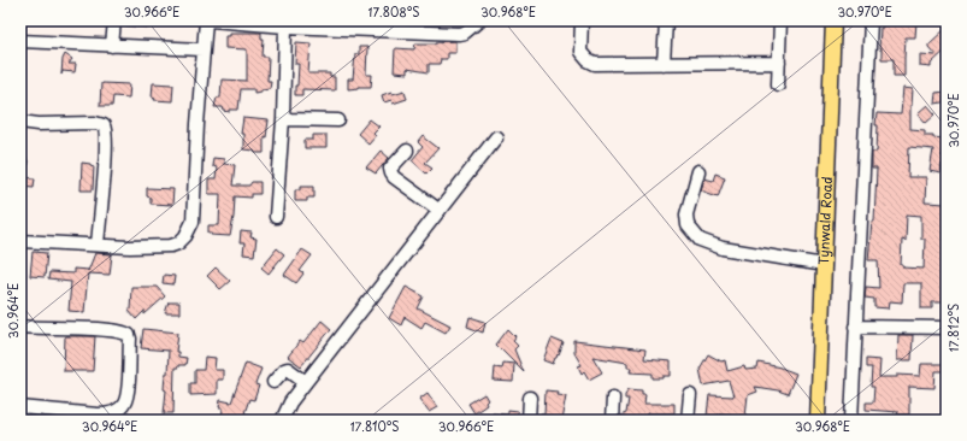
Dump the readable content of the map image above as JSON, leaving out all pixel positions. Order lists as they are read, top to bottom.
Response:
{
  "streets": {
    "main road": ["Tynwald Road"]
  },
  "coordinates": [
    "30.966°E",
    "17.808°S",
    "30.968°E",
    "30.970°E",
    "30.964°E",
    "17.812°S",
    "17.810°S"
  ]
}
